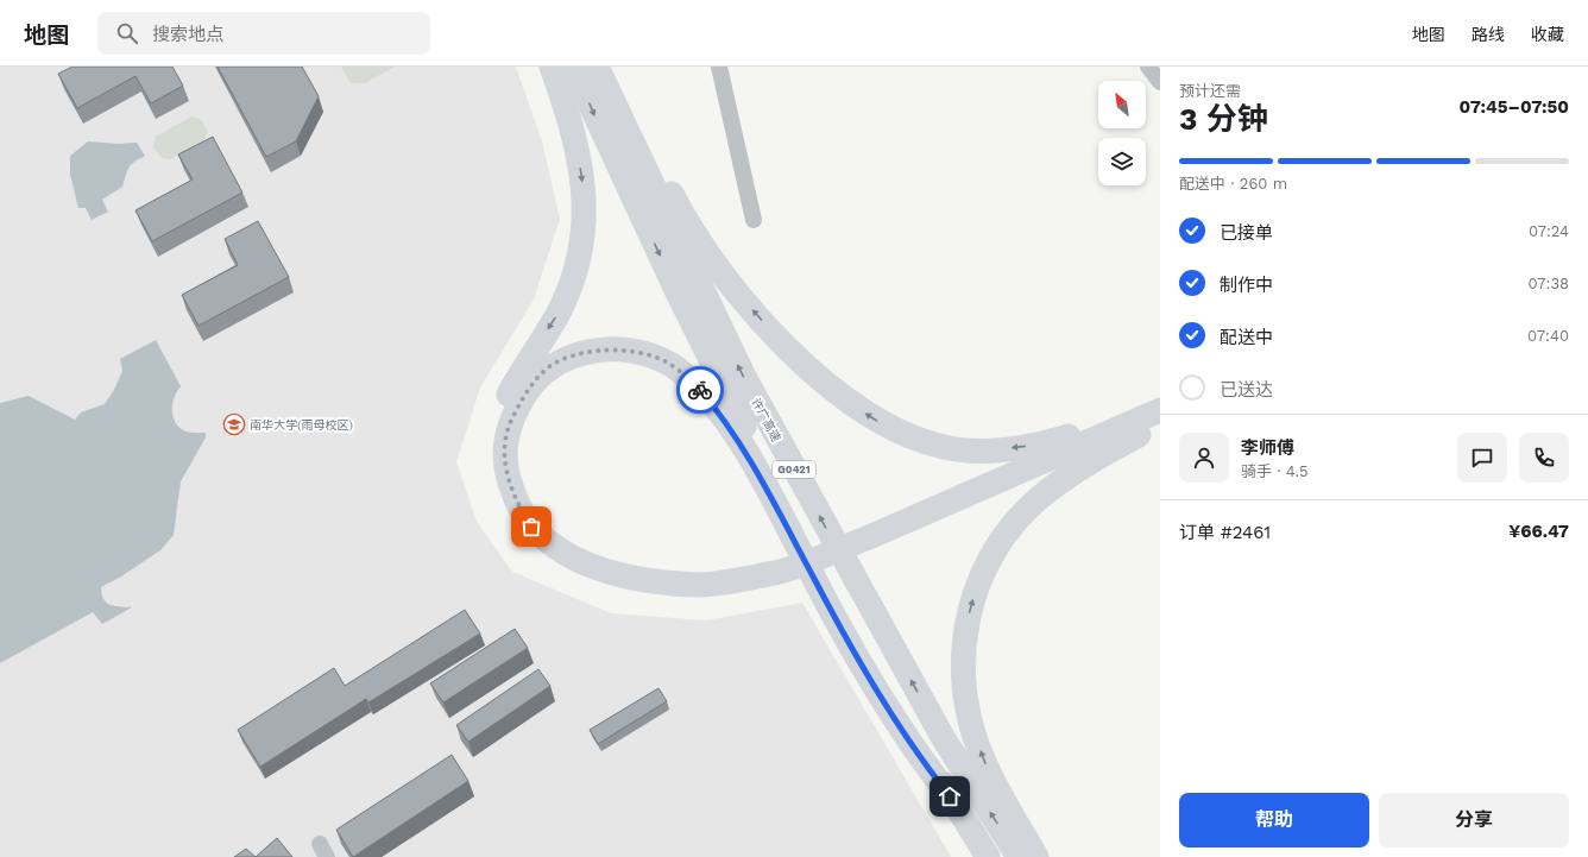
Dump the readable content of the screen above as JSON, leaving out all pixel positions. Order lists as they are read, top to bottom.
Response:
{
  "streets": {
    "highway": ["许广高速", "G0421"]
  },
  "places": {
    "school or university": ["南华大学(雨母校区)"]
  },
  "north": "top left",
  "page": {
    "header": "地图",
    "search": "搜索地点",
    "nav": ["地图", "路线", "收藏"],
    "heading": ["3 分钟", "预计还需", "07:45–07:50"],
    "panel": [
      "李师傅",
      "骑手 · 4.5",
      "订单 #2461",
      "¥66.47"
    ],
    "bar": "配送中 · 260 m",
    "list": [
      ["已接单", "07:24"],
      ["制作中", "07:38"],
      ["配送中", "07:40"],
      "已送达"
    ],
    "buttons": ["帮助", "分享"]
  }
}
